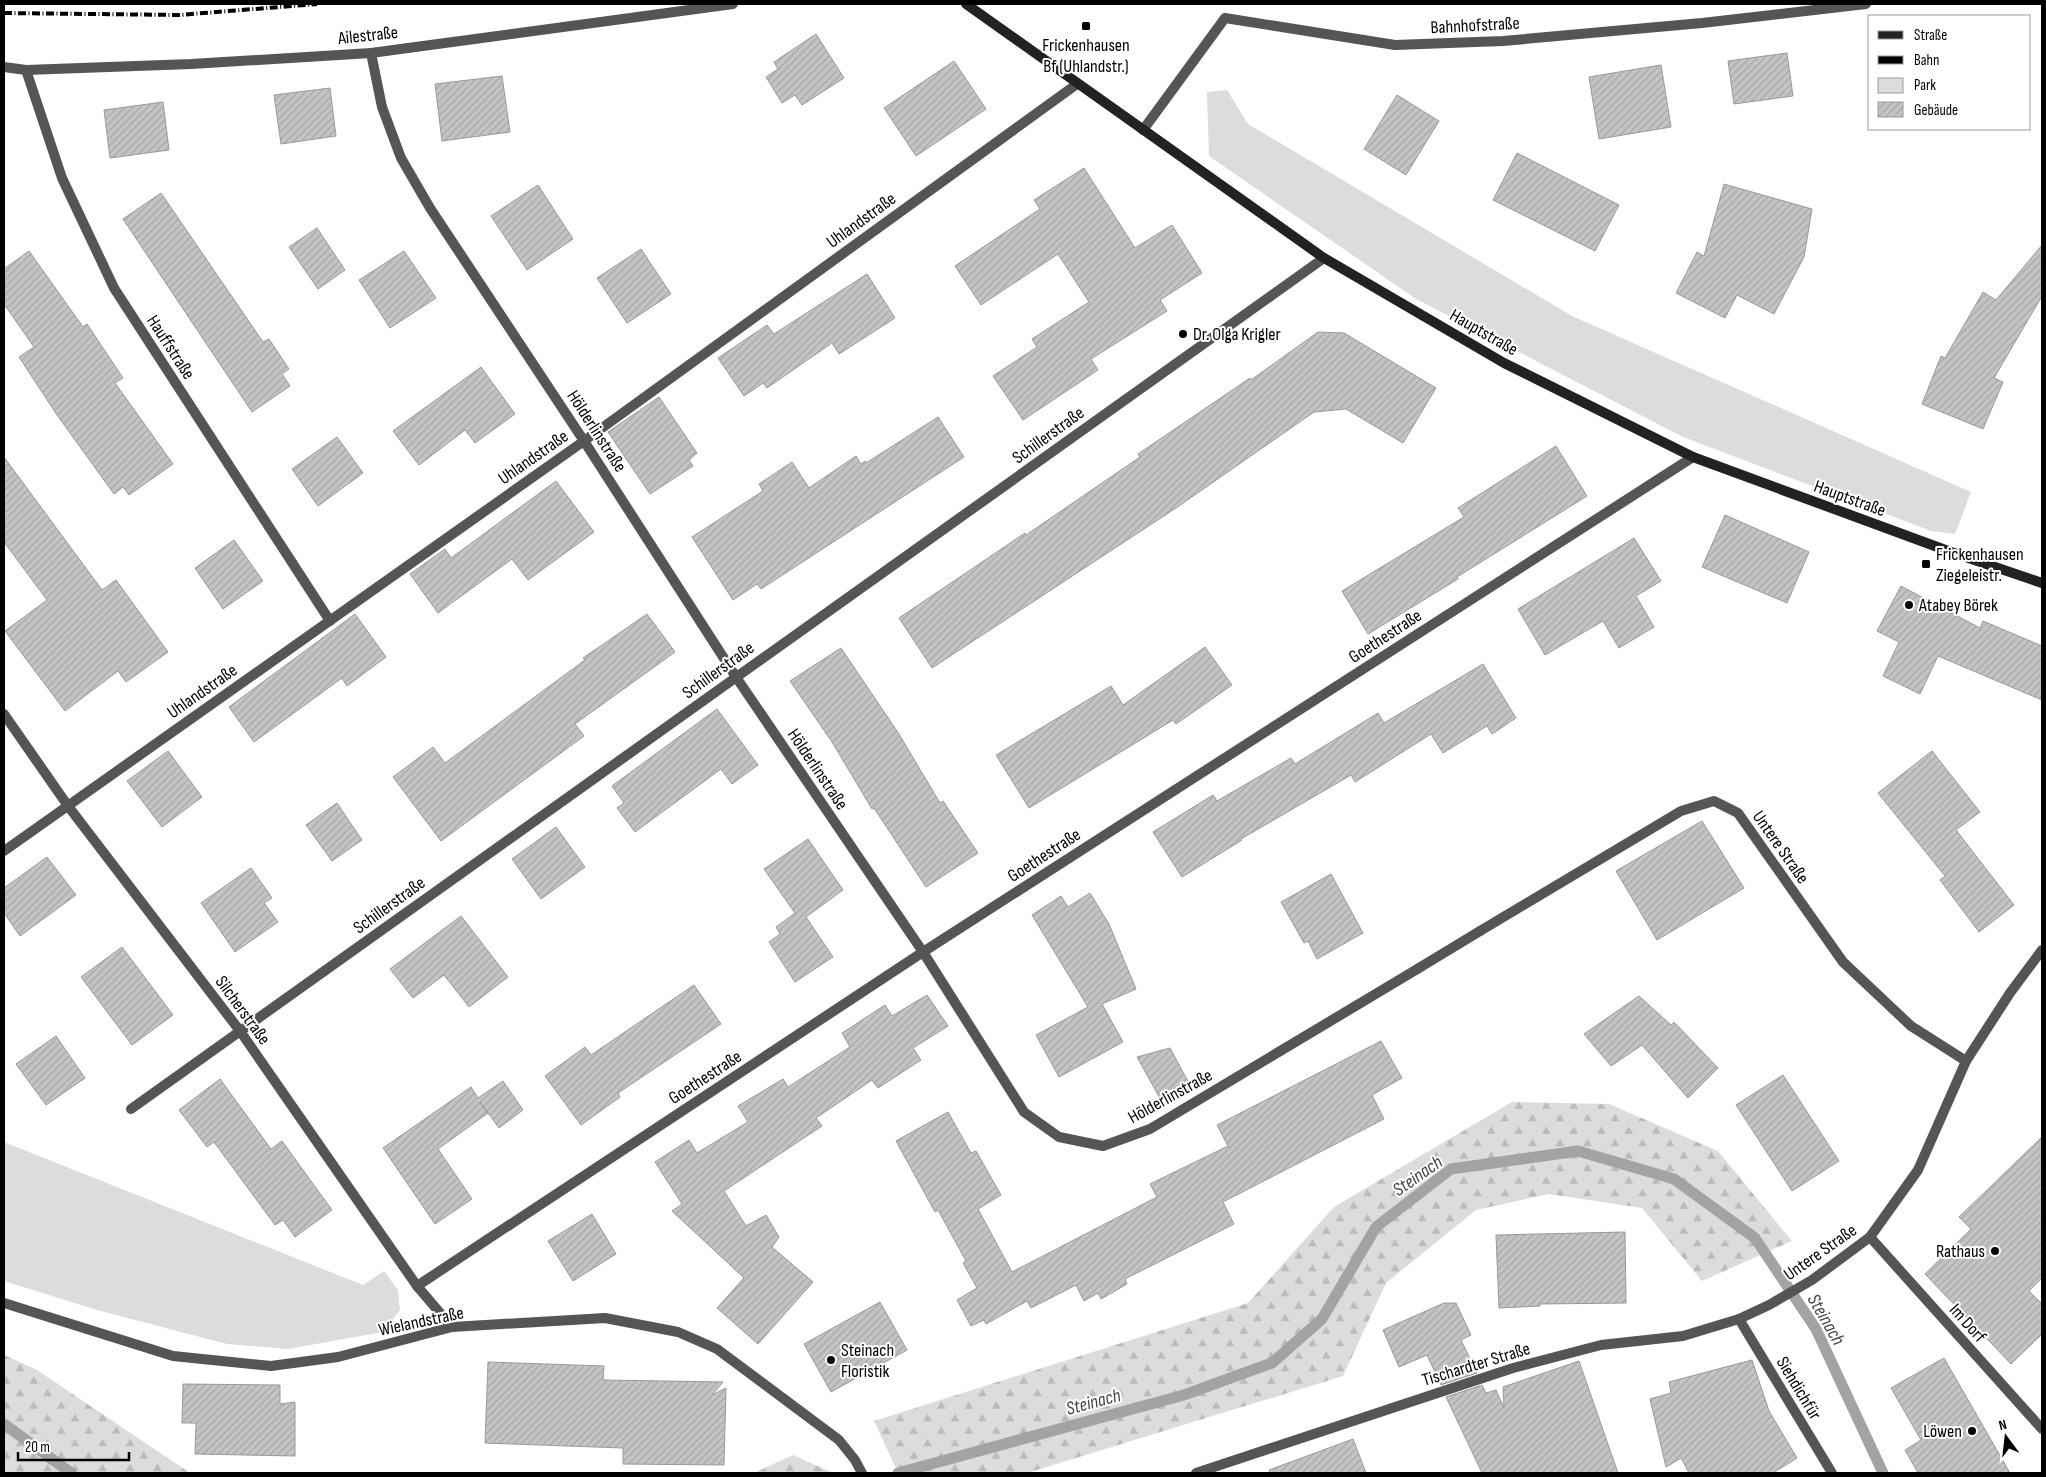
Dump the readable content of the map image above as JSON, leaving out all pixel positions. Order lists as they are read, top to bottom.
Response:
{
  "streets": {
    "main road": ["Hauptstraße"],
    "street": [
      "Bahnhofstraße",
      "Ailestraße",
      "Uhlandstraße",
      "Hauffstraße",
      "Hölderlinstraße",
      "Schillerstraße",
      "Goethestraße",
      "Untere Straße",
      "Silcherstraße",
      "Wielandstraße",
      "Im Dorf",
      "Tischardter Straße",
      "Siehdichfür"
    ]
  },
  "crossings": [
    ["Bahnhofstraße", "Hauptstraße"],
    ["Ailestraße", "Hauffstraße"],
    ["Ailestraße", "Hölderlinstraße"],
    ["Uhlandstraße", "Hauptstraße"],
    ["Uhlandstraße", "Hauffstraße"],
    ["Uhlandstraße", "Hölderlinstraße"],
    ["Uhlandstraße", "Silcherstraße"],
    ["Hauptstraße", "Schillerstraße"],
    ["Hauptstraße", "Goethestraße"],
    ["Hölderlinstraße", "Schillerstraße"],
    ["Hölderlinstraße", "Goethestraße"],
    ["Hölderlinstraße", "Untere Straße"],
    ["Schillerstraße", "Silcherstraße"],
    ["Goethestraße", "Silcherstraße"],
    ["Untere Straße", "Im Dorf"],
    ["Untere Straße", "Tischardter Straße"],
    ["Silcherstraße", "Wielandstraße"],
    ["Tischardter Straße", "Siehdichfür"]
  ],
  "water": ["Steinach"],
  "places": {
    "transit": ["Frickenhausen Bf (Uhlandstr.)", "Frickenhausen Ziegeleistr."],
    "other": [
      "Dr. Olga Krigler",
      "Atabey Börek",
      "Rathaus",
      "Steinach Floristik",
      "Löwen"
    ]
  },
  "legend": [
    "Straße",
    "Bahn",
    "Park",
    "Gebäude"
  ],
  "scale_bar": "20 m",
  "north": "top"
}
